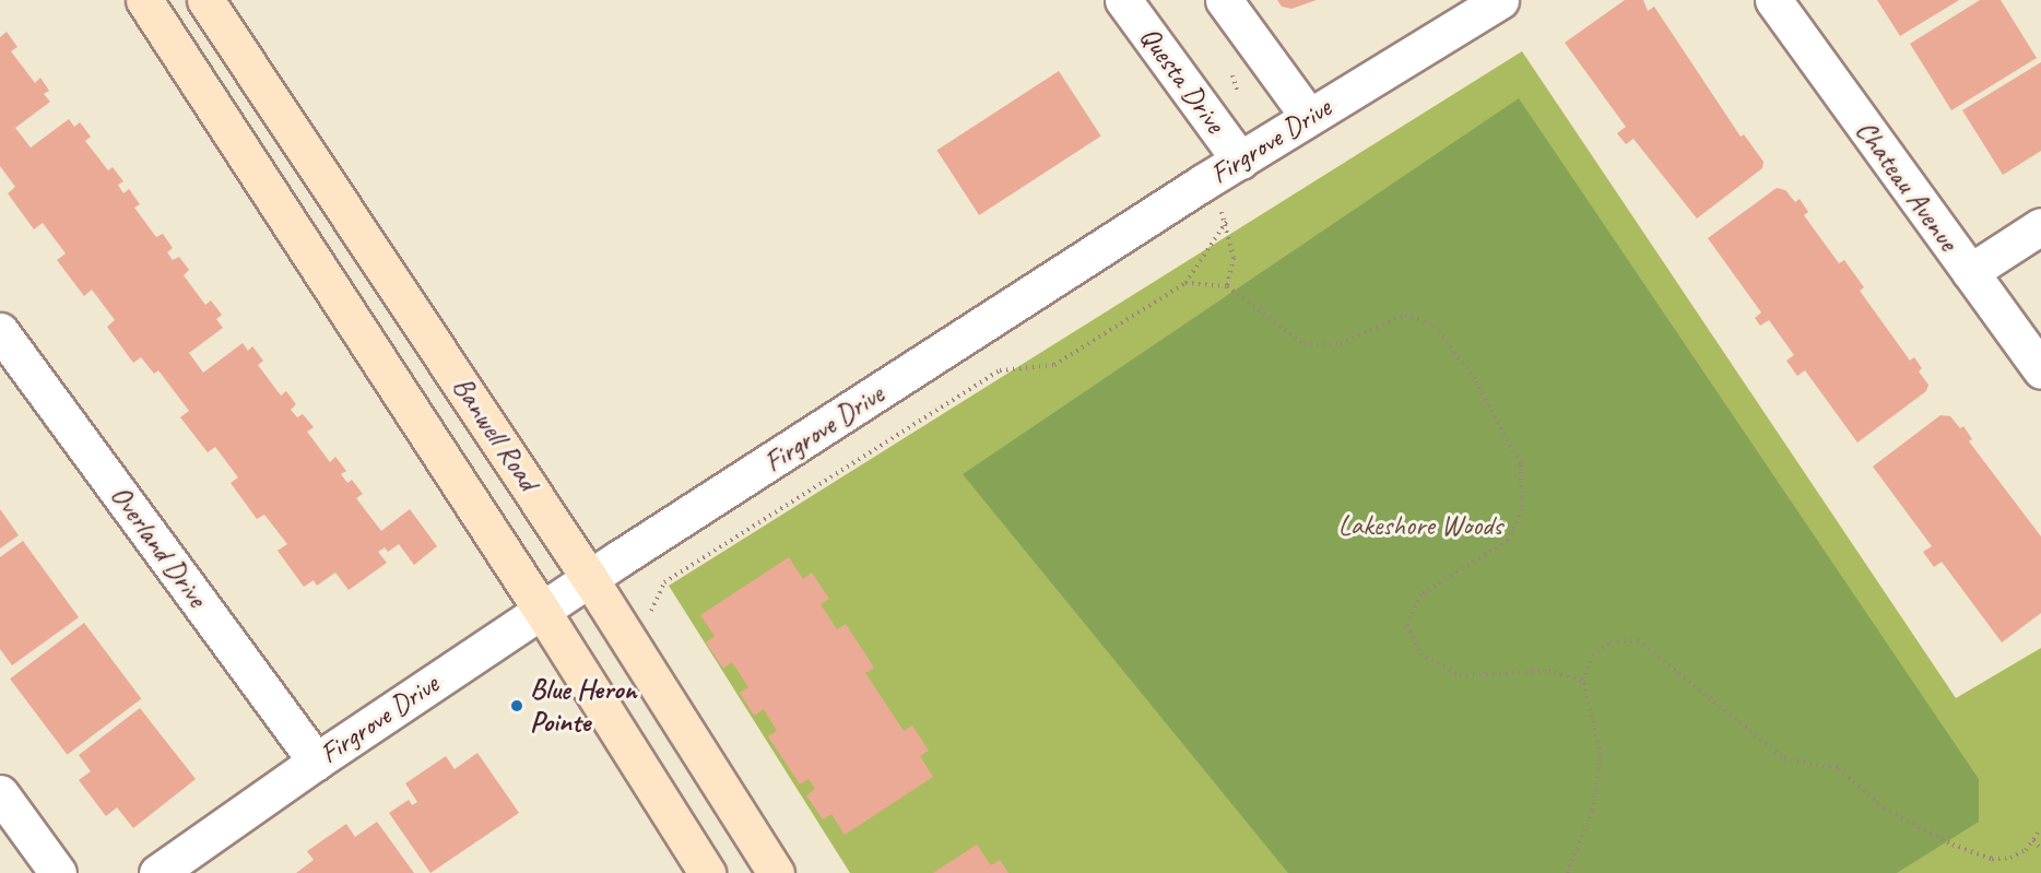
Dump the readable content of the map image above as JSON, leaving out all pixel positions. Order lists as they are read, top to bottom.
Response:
{
  "streets": {
    "main road": ["Banwell Road"],
    "street": [
      "Questa Drive",
      "Firgrove Drive",
      "Chateau Avenue",
      "Overland Drive"
    ]
  },
  "crossings": [
    ["Questa Drive", "Firgrove Drive"],
    ["Firgrove Drive", "Banwell Road"],
    ["Firgrove Drive", "Overland Drive"]
  ],
  "parks": ["Lakeshore Woods"],
  "places": ["Blue Heron Pointe"]
}
